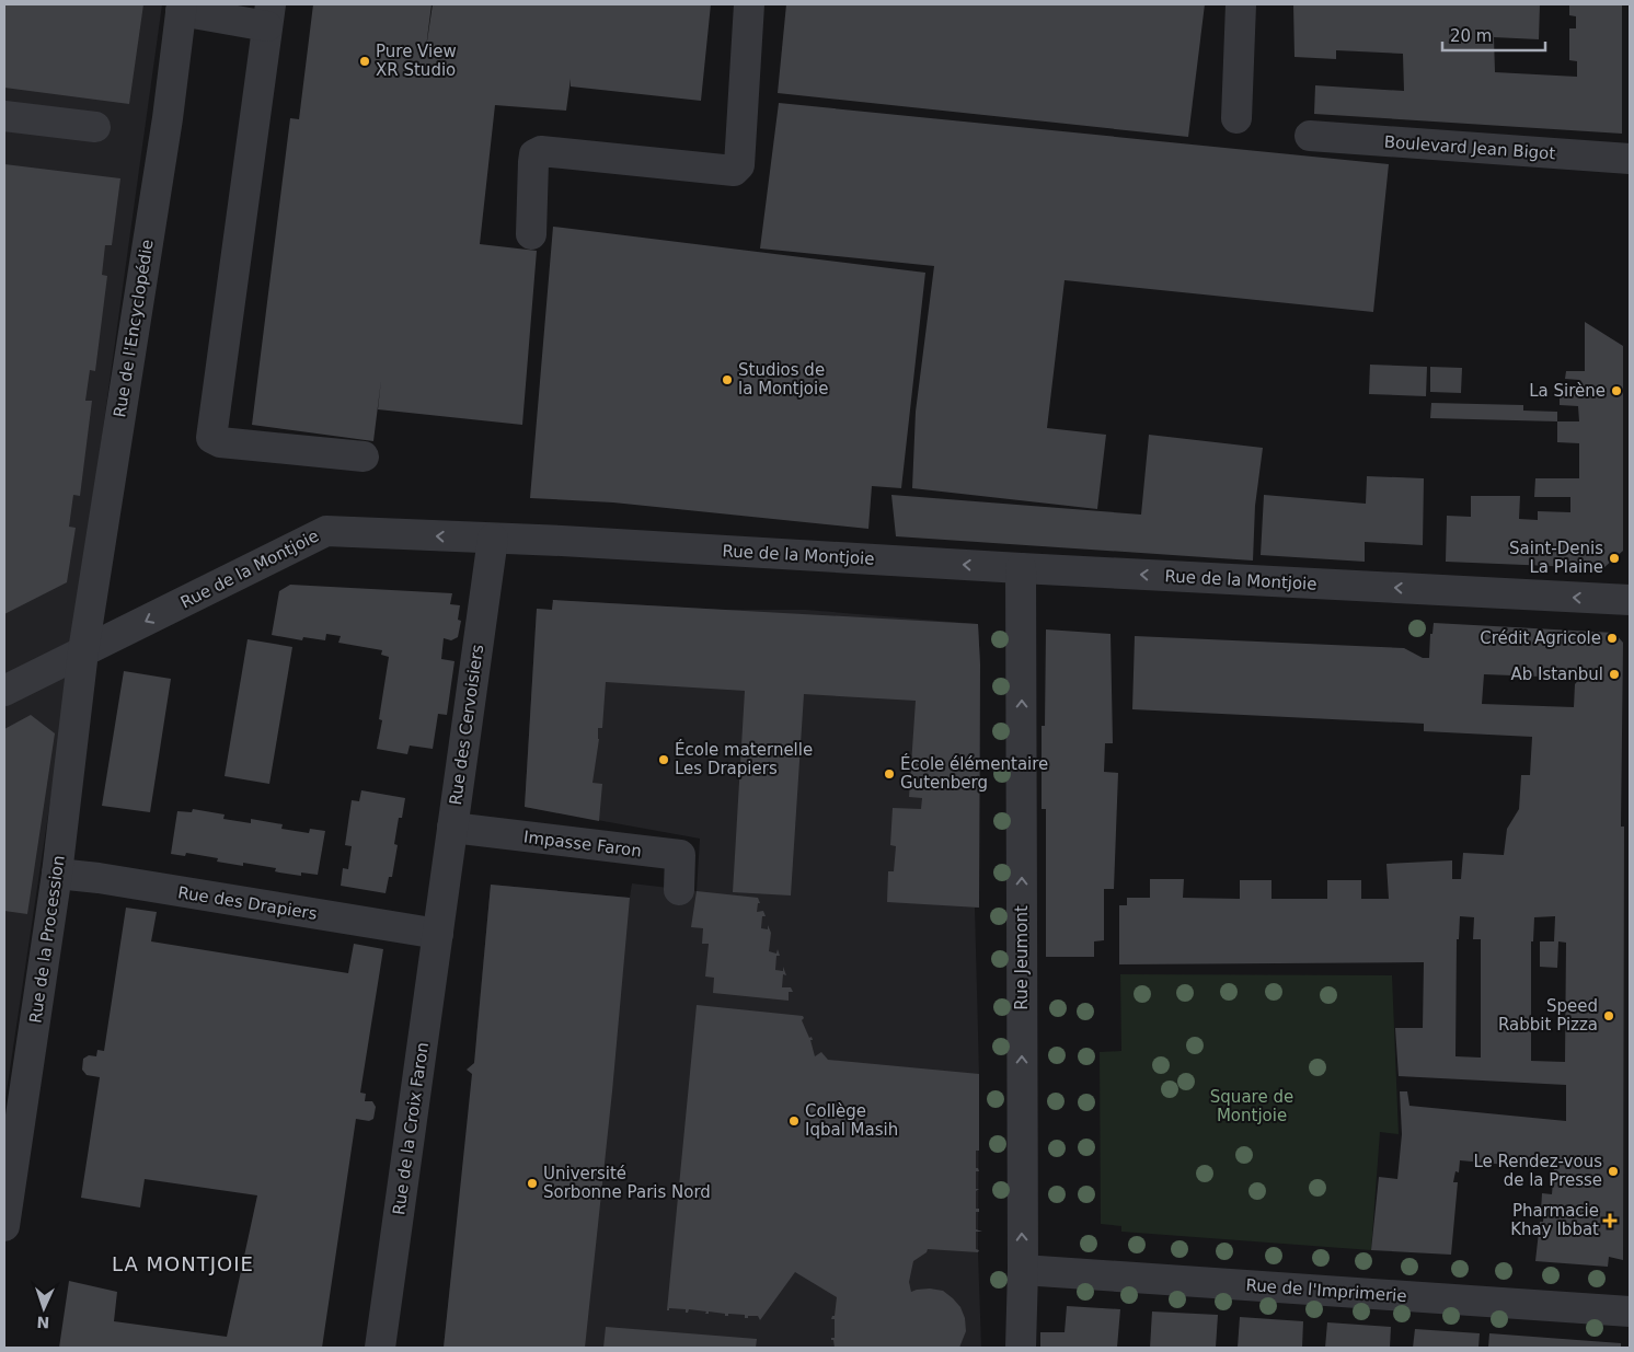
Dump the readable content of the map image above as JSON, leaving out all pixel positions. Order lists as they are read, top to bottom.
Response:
{
  "streets": {
    "street": [
      "Boulevard Jean Bigot",
      "Rue de l'Encyclopédie",
      "Rue de la Montjoie",
      "Rue des Cervoisiers",
      "Impasse Faron",
      "Rue des Drapiers",
      "Rue de la Procession",
      "Rue Jeumont",
      "Rue de la Croix Faron",
      "Rue de l'Imprimerie"
    ]
  },
  "crossings": [
    ["Rue de l'Encyclopédie", "Rue de la Montjoie"],
    ["Rue de l'Encyclopédie", "Rue de la Procession"],
    ["Rue de la Montjoie", "Rue des Cervoisiers"],
    ["Rue de la Montjoie", "Rue de la Procession"],
    ["Rue de la Montjoie", "Rue Jeumont"],
    ["Rue des Cervoisiers", "Impasse Faron"],
    ["Rue des Cervoisiers", "Rue des Drapiers"],
    ["Rue des Cervoisiers", "Rue de la Croix Faron"],
    ["Rue des Drapiers", "Rue de la Procession"],
    ["Rue des Drapiers", "Rue de la Croix Faron"],
    ["Rue Jeumont", "Rue de l'Imprimerie"]
  ],
  "one_way": ["Rue de la Montjoie", "Rue Jeumont"],
  "districts": ["LA MONTJOIE"],
  "parks": ["Square de Montjoie"],
  "places": {
    "other": [
      "Pure View XR Studio",
      "Studios de la Montjoie",
      "La Sirène",
      "Saint-Denis La Plaine",
      "Crédit Agricole",
      "Ab Istanbul",
      "École maternelle Les Drapiers",
      "École élémentaire Gutenberg",
      "Speed Rabbit Pizza",
      "Collège Iqbal Masih",
      "Le Rendez-vous de la Presse",
      "Université Sorbonne Paris Nord"
    ],
    "health": ["Pharmacie Khay Ibbat"]
  },
  "scale_bar": "20 m",
  "north": "bottom"
}
